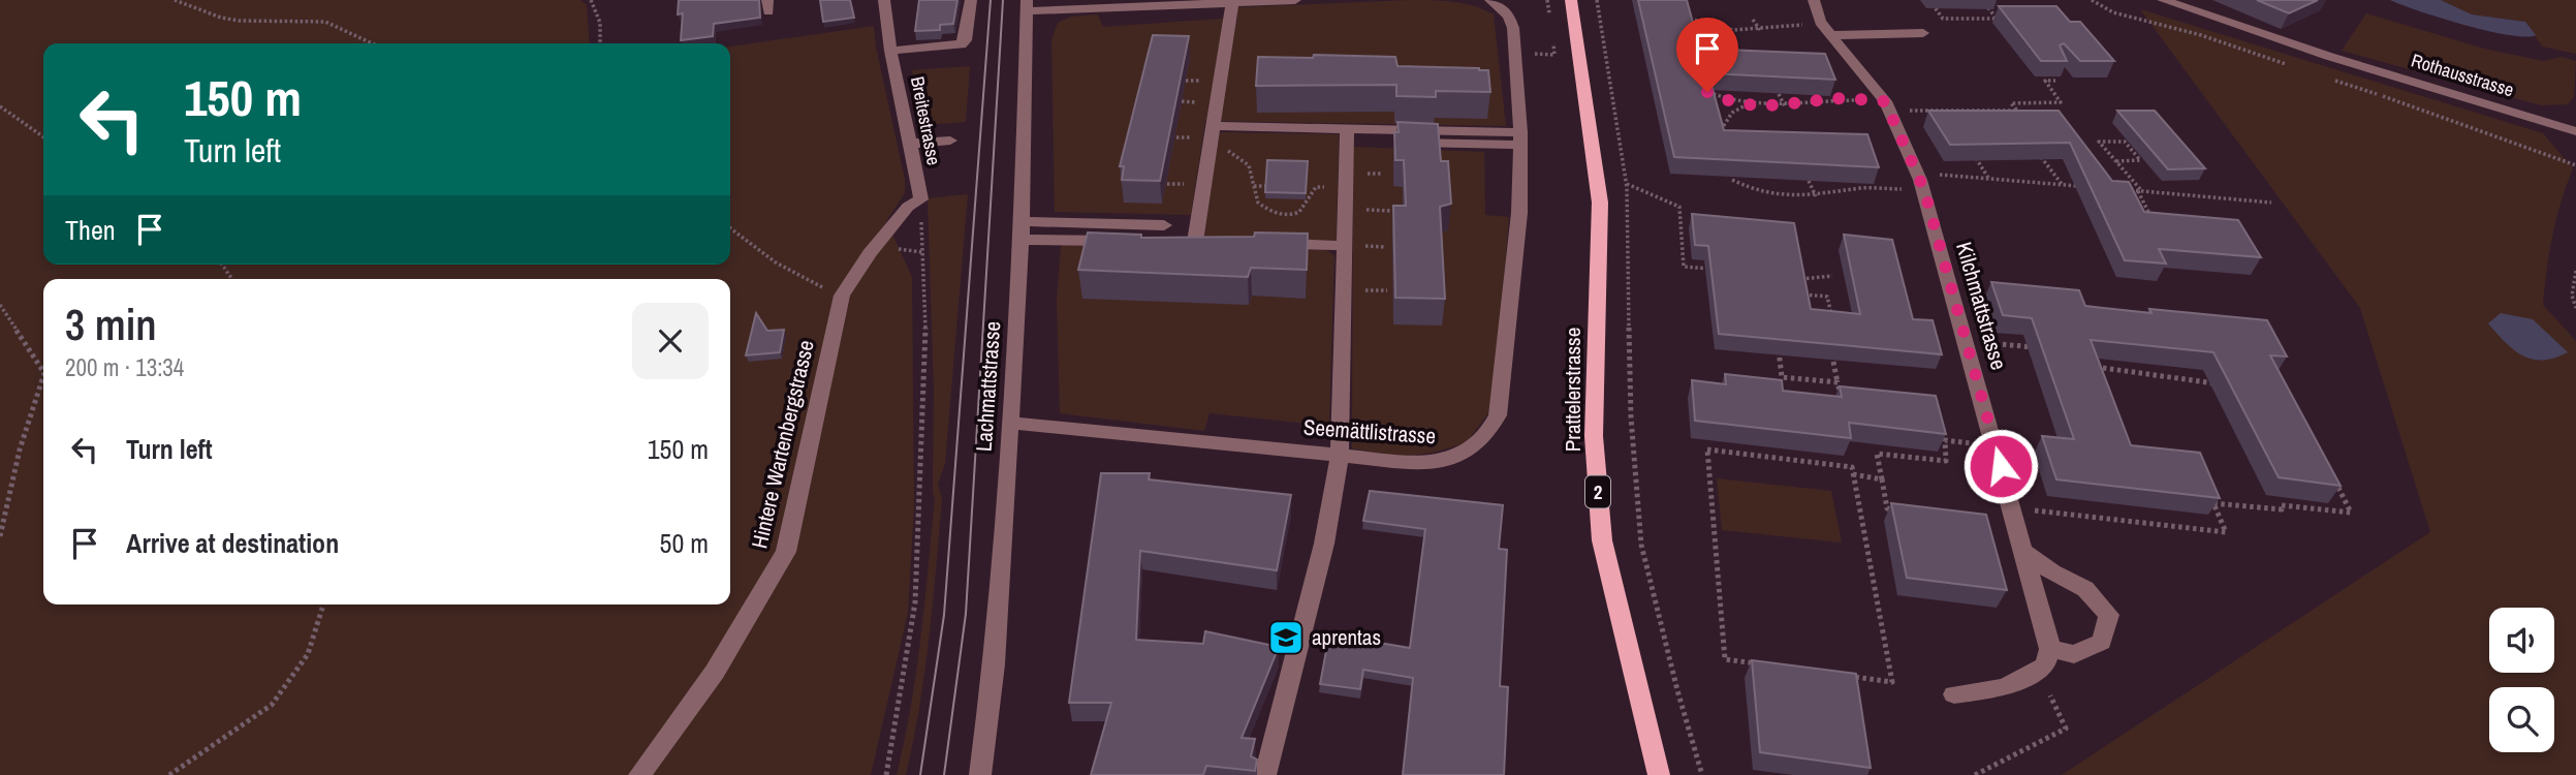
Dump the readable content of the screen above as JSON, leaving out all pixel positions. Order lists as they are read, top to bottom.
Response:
{
  "streets": {
    "main road": ["Prattelerstrasse", "2"],
    "street": [
      "Rothausstrasse",
      "Breitestrasse",
      "Kilchmattstrasse",
      "Lachmattstrasse",
      "Seemättlistrasse",
      "Hintere Wartenbergstrasse"
    ]
  },
  "crossings": [
    ["Breitestrasse", "Hintere Wartenbergstrasse"],
    ["Lachmattstrasse", "Seemättlistrasse"]
  ],
  "places": {
    "school or university": ["aprentas"]
  },
  "page": {
    "turn": ["150 m", "Turn left"],
    "then": "Then",
    "heading": ["3 min", "200 m · 13:34"],
    "list": [
      {
        "name": "Turn left",
        "value": "150 m"
      },
      {
        "name": "Arrive at destination",
        "value": "50 m"
      }
    ]
  }
}
